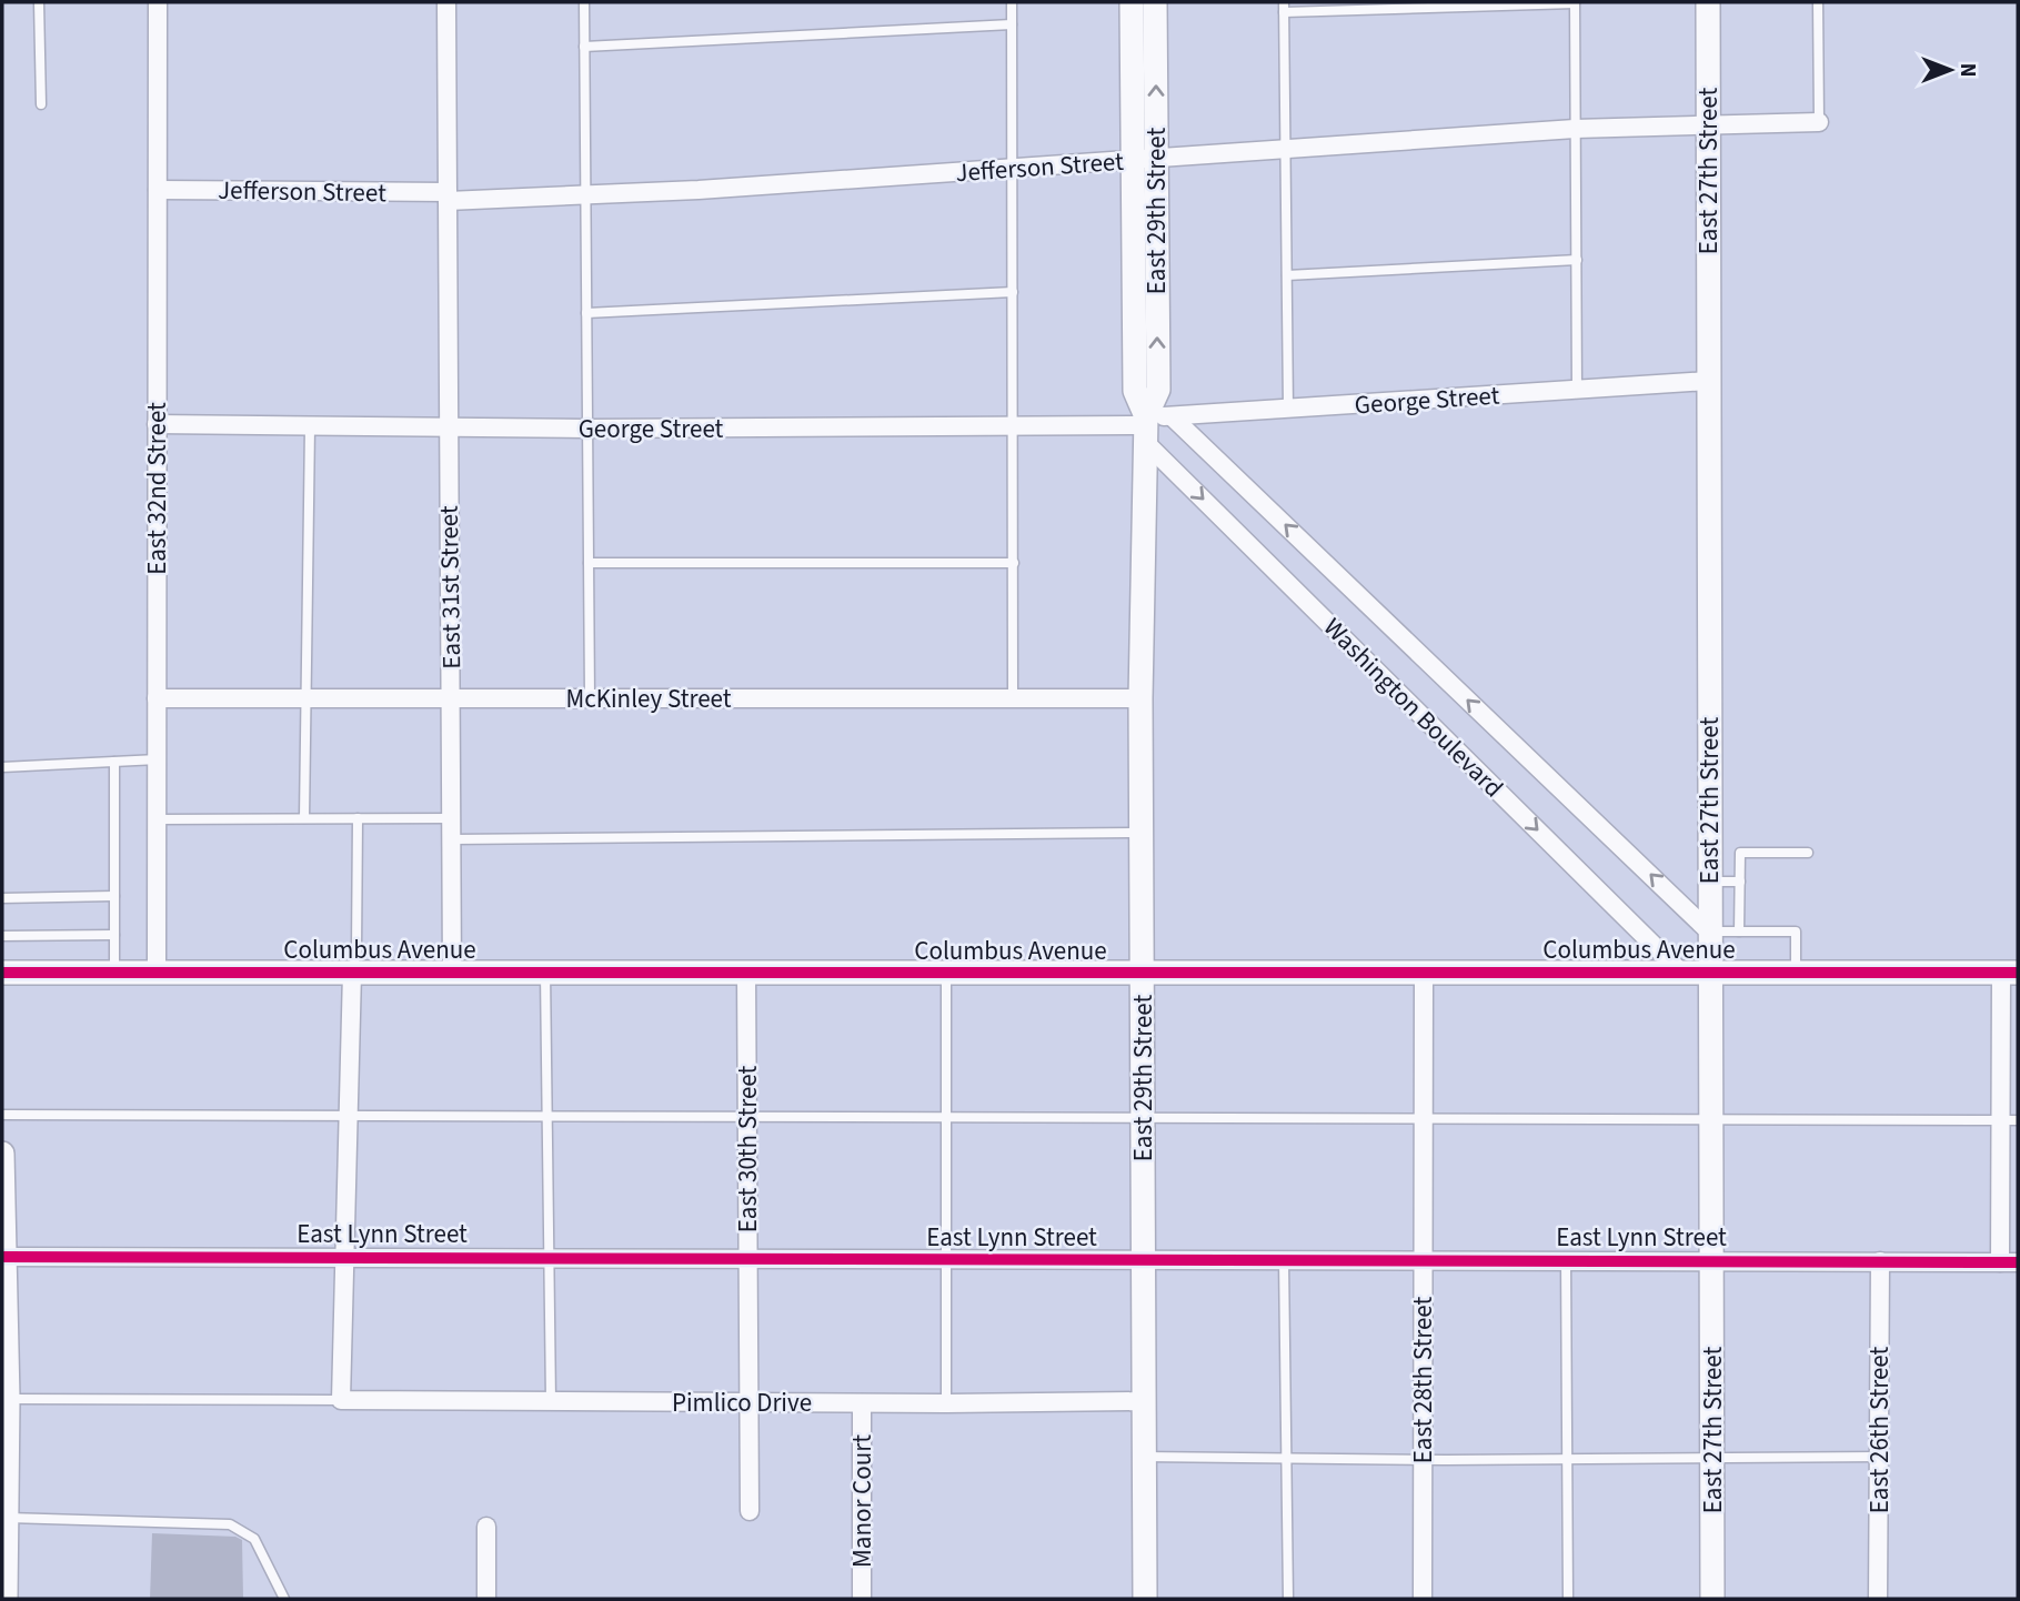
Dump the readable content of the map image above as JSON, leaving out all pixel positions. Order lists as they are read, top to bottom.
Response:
{
  "streets": {
    "street": [
      "Jefferson Street",
      "East 27th Street",
      "East 29th Street",
      "George Street",
      "East 32nd Street",
      "East 31st Street",
      "McKinley Street",
      "Washington Boulevard",
      "Columbus Avenue",
      "East 30th Street",
      "East Lynn Street",
      "East 28th Street",
      "Pimlico Drive",
      "East 26th Street",
      "Manor Court"
    ]
  },
  "crossings": [
    ["Jefferson Street", "East 27th Street"],
    ["Jefferson Street", "East 29th Street"],
    ["Jefferson Street", "East 32nd Street"],
    ["Jefferson Street", "East 31st Street"],
    ["East 27th Street", "George Street"],
    ["East 27th Street", "Washington Boulevard"],
    ["East 27th Street", "Columbus Avenue"],
    ["East 27th Street", "East Lynn Street"],
    ["East 29th Street", "George Street"],
    ["East 29th Street", "McKinley Street"],
    ["East 29th Street", "Washington Boulevard"],
    ["East 29th Street", "Columbus Avenue"],
    ["East 29th Street", "East Lynn Street"],
    ["East 29th Street", "Pimlico Drive"],
    ["George Street", "East 32nd Street"],
    ["George Street", "East 31st Street"],
    ["George Street", "Washington Boulevard"],
    ["East 32nd Street", "McKinley Street"],
    ["East 32nd Street", "Columbus Avenue"],
    ["East 31st Street", "McKinley Street"],
    ["East 31st Street", "Columbus Avenue"],
    ["Washington Boulevard", "Columbus Avenue"],
    ["Columbus Avenue", "East 30th Street"],
    ["Columbus Avenue", "East 28th Street"],
    ["East 30th Street", "East Lynn Street"],
    ["East 30th Street", "Pimlico Drive"],
    ["East Lynn Street", "East 28th Street"],
    ["East Lynn Street", "East 26th Street"],
    ["Pimlico Drive", "Manor Court"]
  ],
  "north": "right"
}
